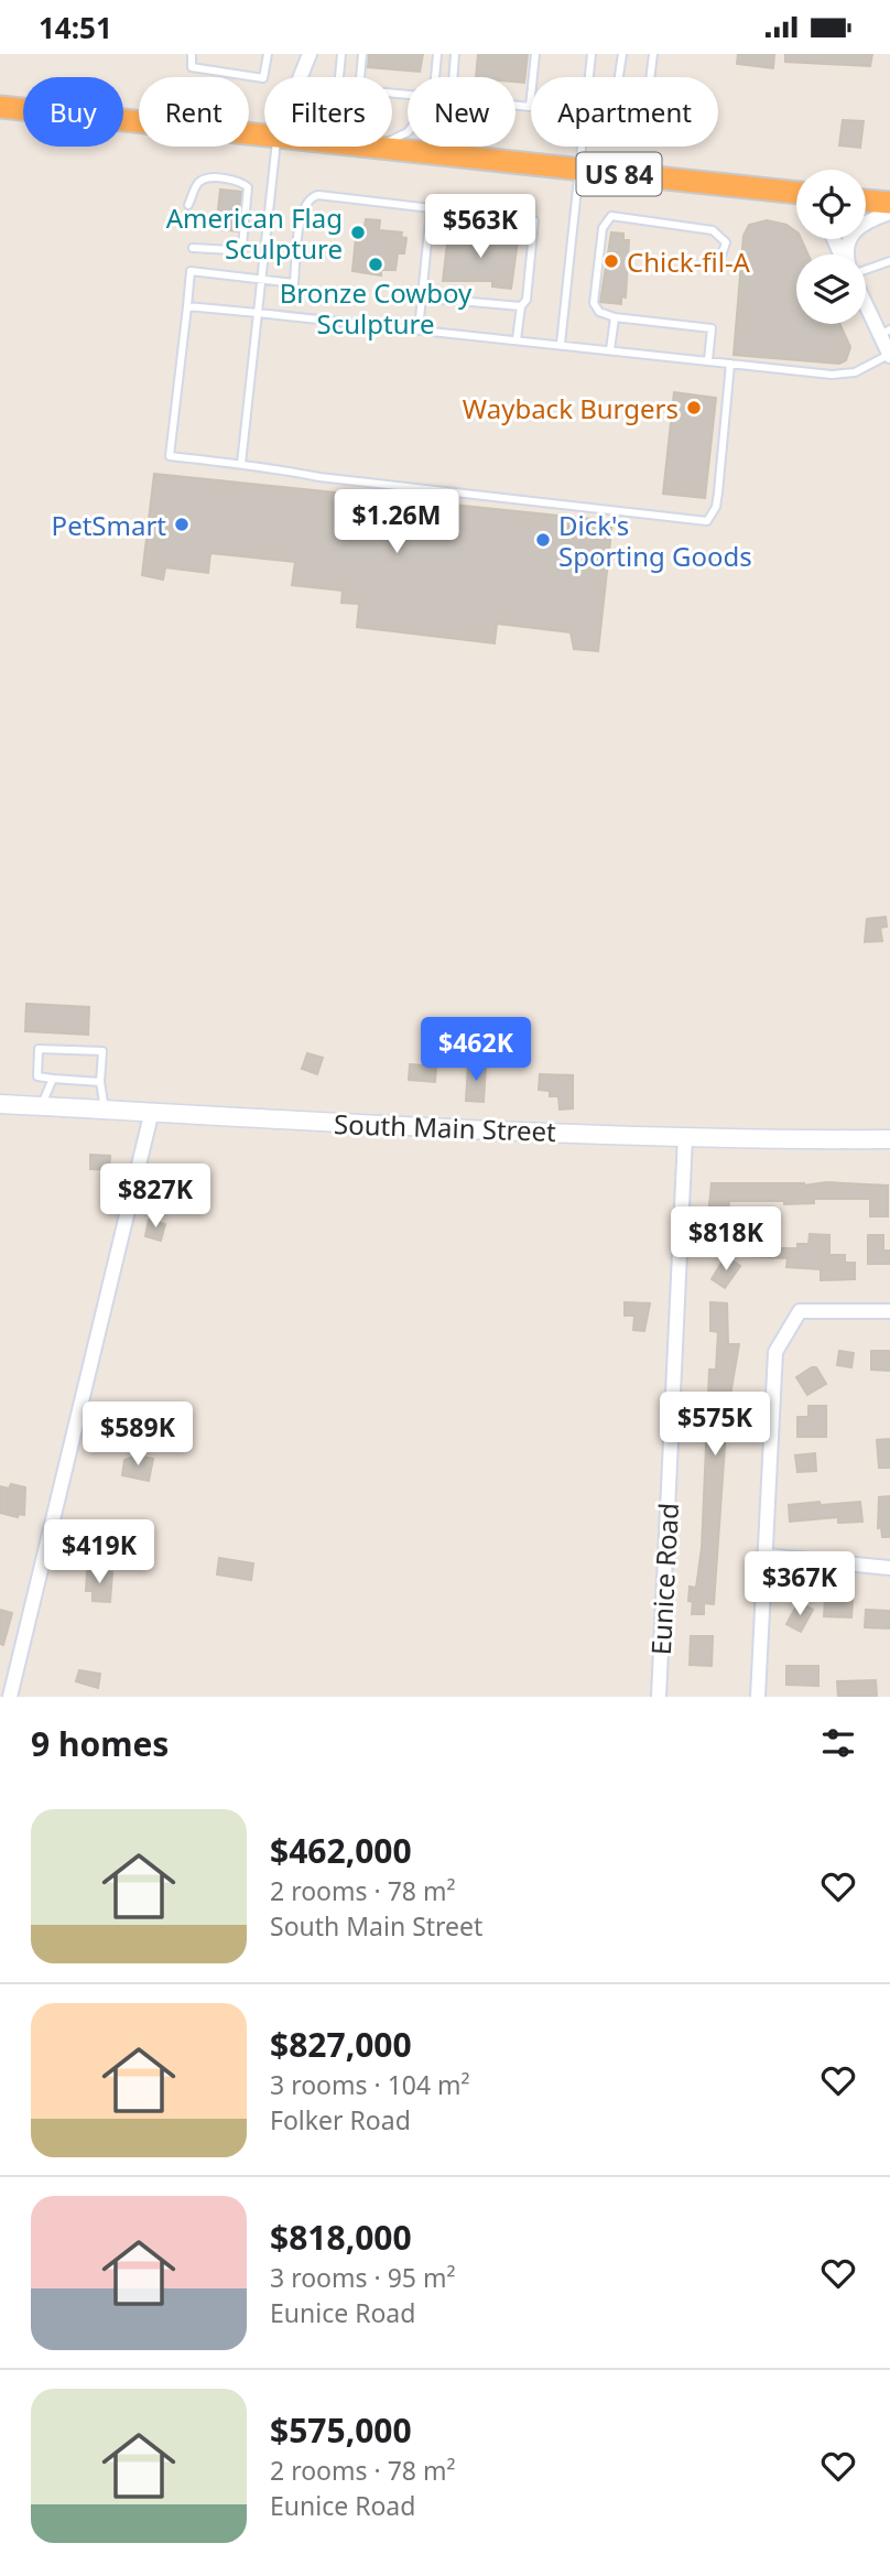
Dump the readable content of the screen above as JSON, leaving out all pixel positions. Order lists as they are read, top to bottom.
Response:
{
  "streets": {
    "highway": ["US 84"],
    "street": ["South Main Street", "Eunice Road"]
  },
  "crossings": [
    ["South Main Street", "Eunice Road"]
  ],
  "places": [
    "American Flag Sculpture",
    "Chick-fil-A",
    "Bronze Cowboy Sculpture",
    "Wayback Burgers",
    "PetSmart",
    "Dick's Sporting Goods"
  ],
  "page": {
    "status": "14:51",
    "chip": [
      "Buy",
      "Rent",
      "Filters",
      "New",
      "Apartment"
    ],
    "price": [
      "$563K",
      "$1.26M",
      "$462K",
      "$827K",
      "$818K",
      "$575K",
      "$589K",
      "$419K",
      "$367K"
    ],
    "heading": "9 homes",
    "list": [
      {
        "name": "$462,000",
        "note": "2 rooms · 78 m² · South Main Street"
      },
      {
        "name": "$827,000",
        "note": "3 rooms · 104 m² · Folker Road"
      },
      {
        "name": "$818,000",
        "note": "3 rooms · 95 m² · Eunice Road"
      },
      {
        "name": "$575,000",
        "note": "2 rooms · 78 m² · Eunice Road"
      }
    ]
  }
}
